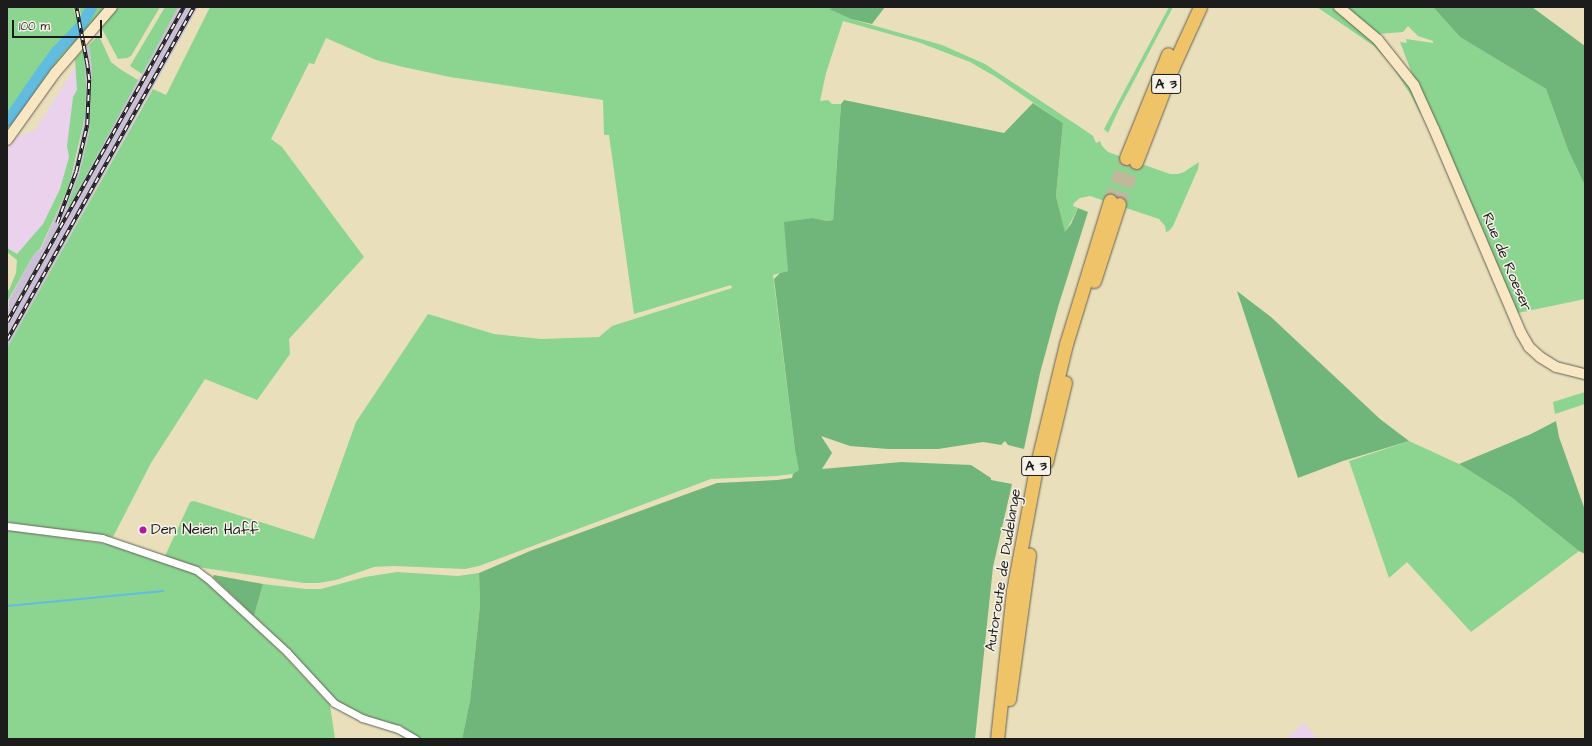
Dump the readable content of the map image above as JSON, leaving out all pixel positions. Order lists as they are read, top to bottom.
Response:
{
  "streets": {
    "highway": ["A 3", "Autoroute de Dudelange"],
    "main road": ["Rue de Roeser"]
  },
  "places": ["Den Neien Haff"],
  "scale_bar": "100 m"
}
